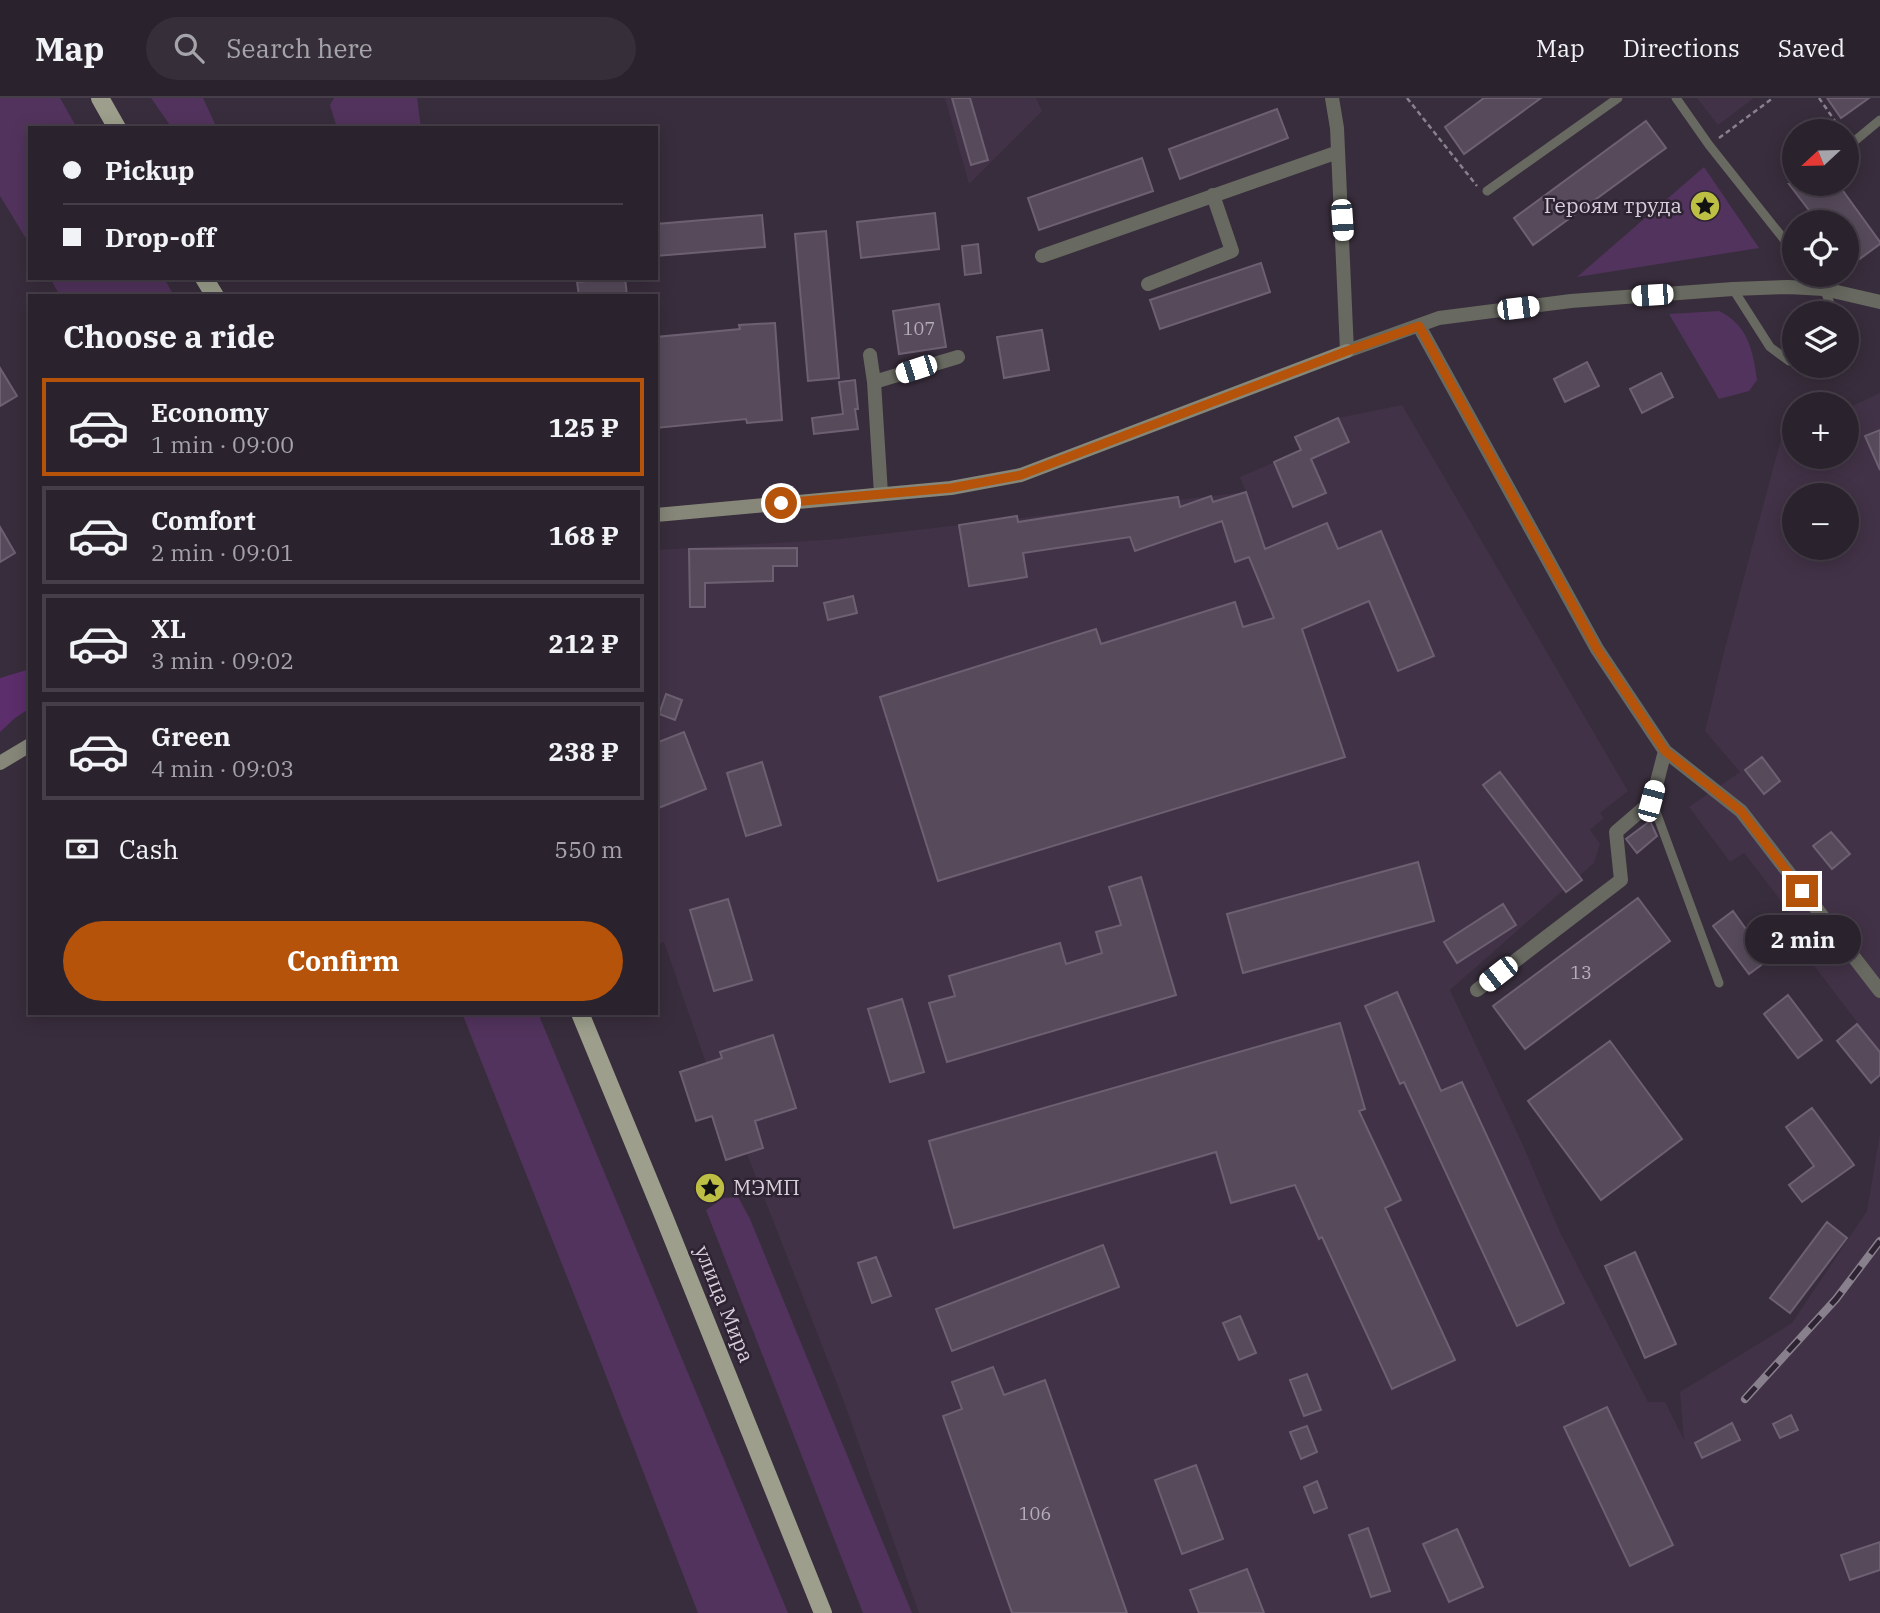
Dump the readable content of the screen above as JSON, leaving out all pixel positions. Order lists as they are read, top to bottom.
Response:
{
  "streets": {
    "main road": ["улица Мира"]
  },
  "places": {
    "place": ["Героям труда", "МЭМП"]
  },
  "house_numbers": ["107", "13", "106"],
  "north": "left",
  "page": {
    "header": "Map",
    "search": "Search here",
    "nav": ["Map", "Directions", "Saved"],
    "map_buttons": ["+", "−"],
    "banner": ["Pickup", "Drop-off"],
    "heading": "Choose a ride",
    "list": [
      {
        "name": "Economy",
        "note": "1 min · 09:00",
        "value": "125 ₽"
      },
      {
        "name": "Comfort",
        "note": "2 min · 09:01",
        "value": "168 ₽"
      },
      {
        "name": "XL",
        "note": "3 min · 09:02",
        "value": "212 ₽"
      },
      {
        "name": "Green",
        "note": "4 min · 09:03",
        "value": "238 ₽"
      }
    ],
    "pay": ["Cash", "550 m"],
    "buttons": "Confirm",
    "bubble": "2 min"
  }
}
